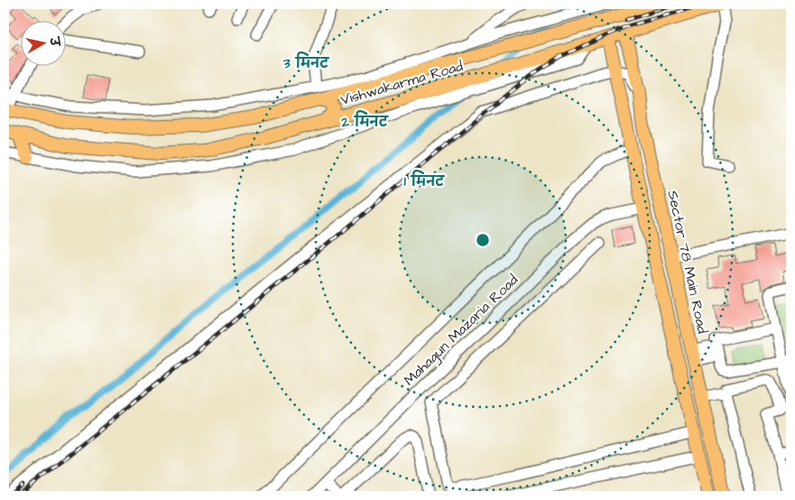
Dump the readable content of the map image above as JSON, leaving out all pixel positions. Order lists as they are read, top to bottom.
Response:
{
  "streets": {
    "main road": ["Vishwakarma Road", "Sector 78 Main Road"],
    "street": ["Mahagun Mazaria Road"]
  },
  "crossings": [
    ["Vishwakarma Road", "Sector 78 Main Road"]
  ],
  "north": "right",
  "rings": ["3 मिनट", "2 मिनट", "1 मिनट"]
}
